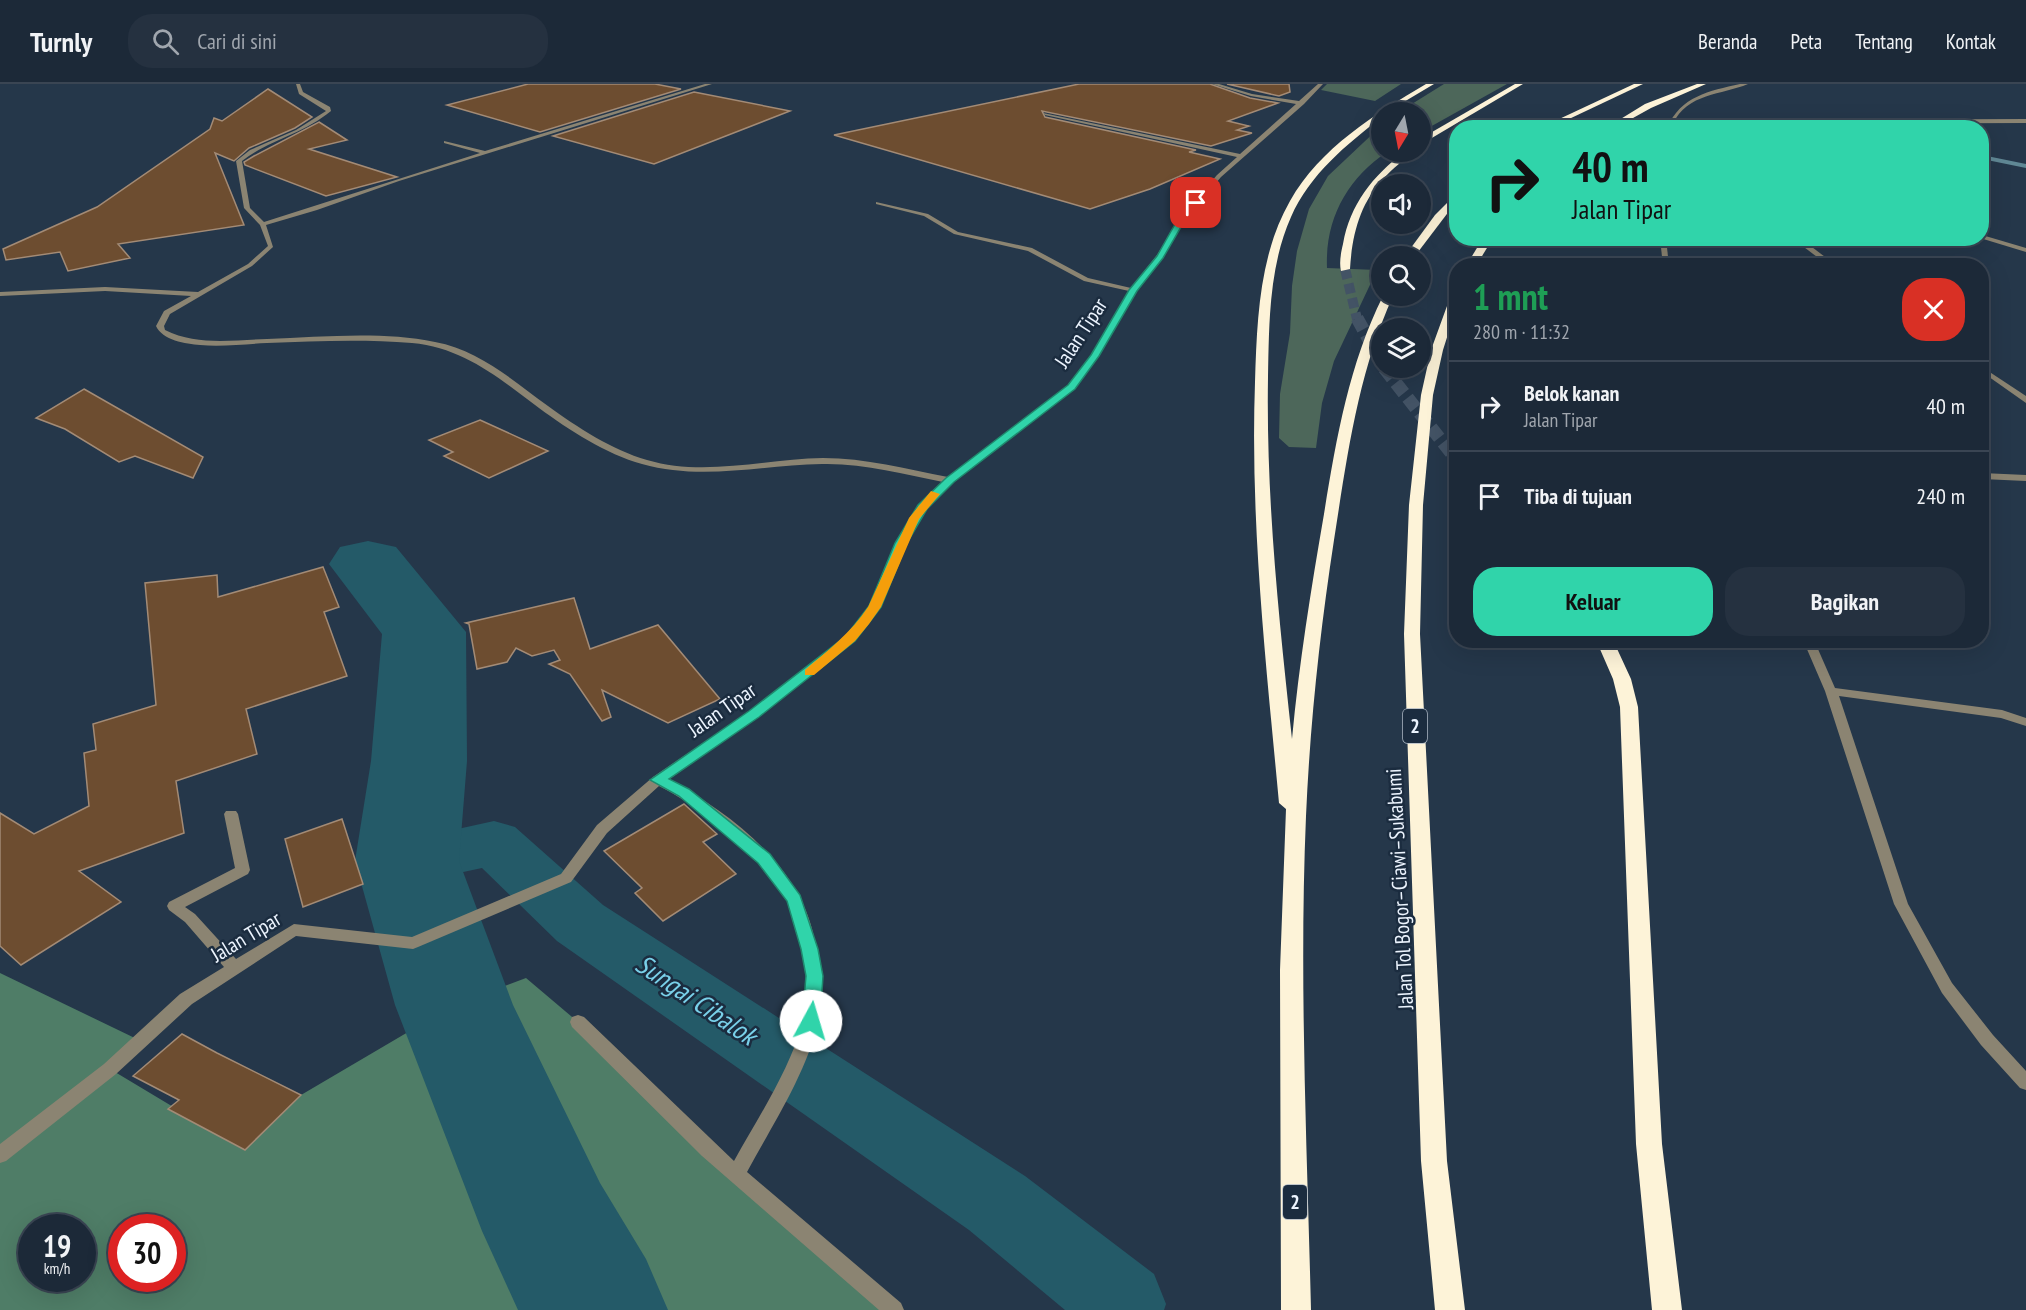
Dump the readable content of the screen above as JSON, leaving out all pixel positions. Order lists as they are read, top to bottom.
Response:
{
  "streets": {
    "highway": ["2", "Jalan Tol Bogor–Ciawi–Sukabumi"],
    "street": ["Jalan Tipar"]
  },
  "water": ["Sungai Cibalok"],
  "north": "bottom",
  "page": {
    "header": "Turnly",
    "search": "Cari di sini",
    "nav": [
      "Beranda",
      "Peta",
      "Tentang",
      "Kontak"
    ],
    "turn": ["40 m", "Jalan Tipar"],
    "heading": ["1 mnt", "280 m · 11:32"],
    "list": [
      {
        "name": "Belok kanan",
        "note": "Jalan Tipar",
        "value": "40 m"
      },
      {
        "name": "Tiba di tujuan",
        "value": "240 m"
      }
    ],
    "buttons": ["Keluar", "Bagikan"],
    "speed": "19 km/h",
    "limit": "30"
  }
}
